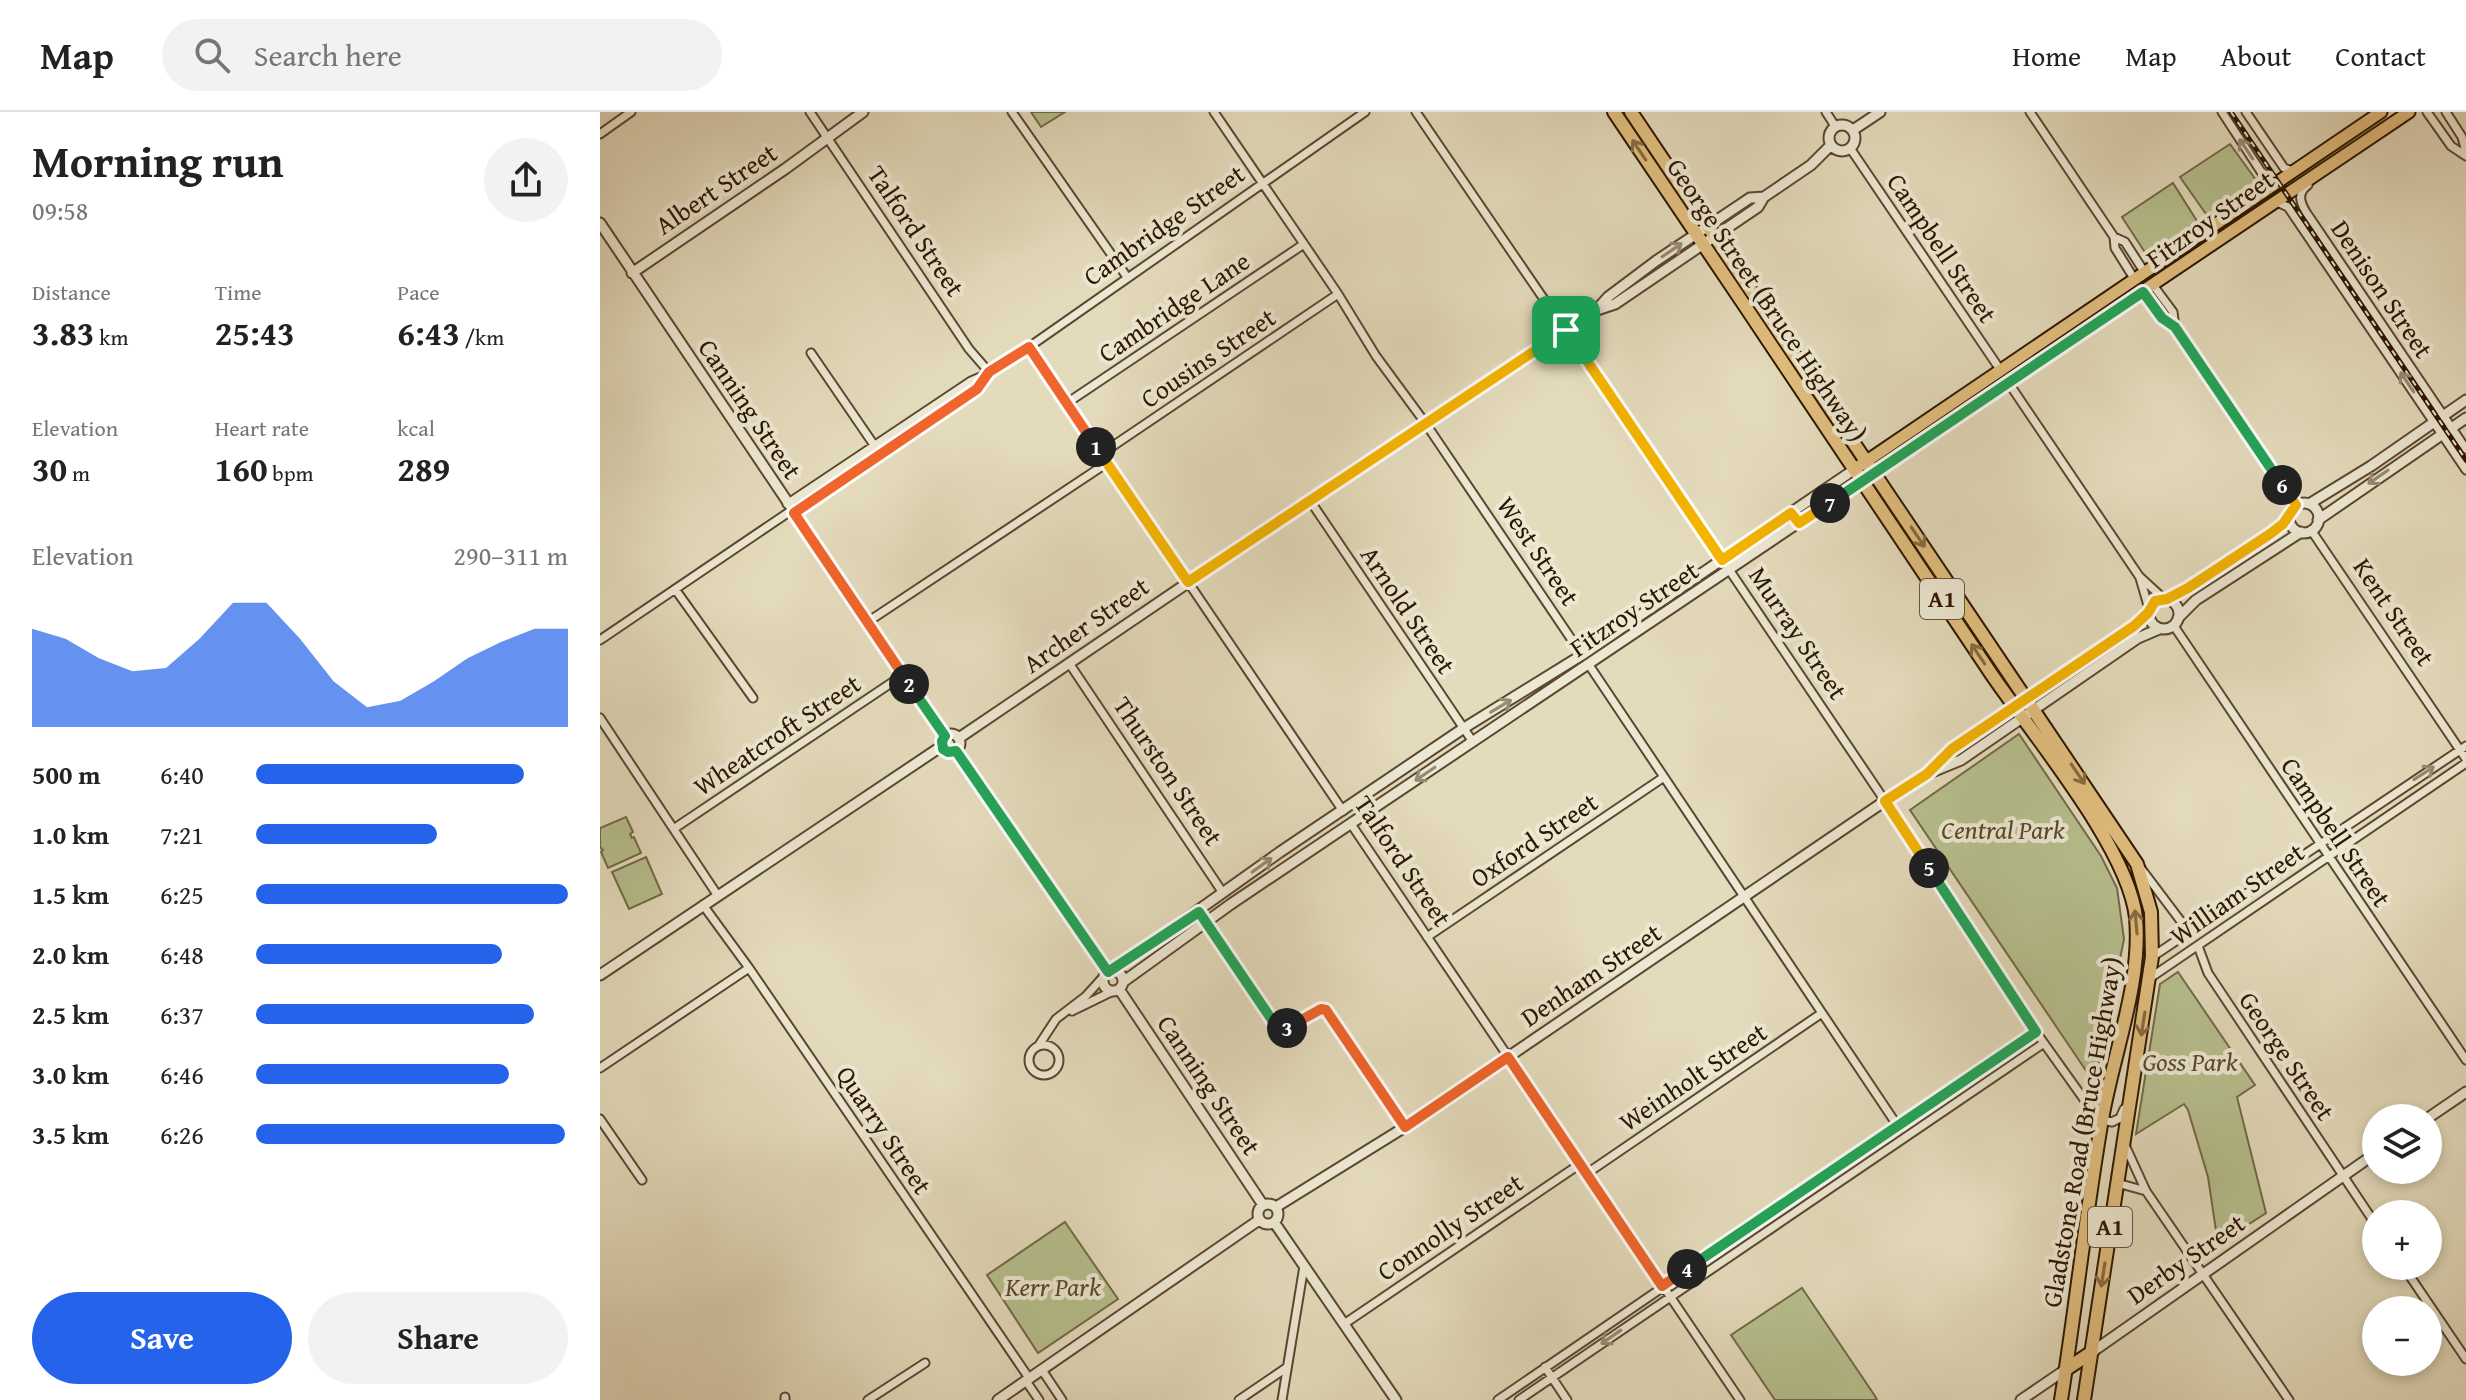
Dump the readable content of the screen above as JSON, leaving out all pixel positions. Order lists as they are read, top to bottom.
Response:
{
  "streets": {
    "highway": [
      "George Street (Bruce Highway)",
      "A1",
      "Gladstone Road (Bruce Highway)",
      "Derby Street"
    ],
    "main road": ["Fitzroy Street"],
    "street": [
      "Albert Street",
      "Cambridge Street",
      "Talford Street",
      "Campbell Street",
      "Denison Street",
      "Cambridge Lane",
      "Cousins Street",
      "Canning Street",
      "West Street",
      "Arnold Street",
      "Kent Street",
      "Archer Street",
      "Murray Street",
      "Wheatcroft Street",
      "Thurston Street",
      "Oxford Street",
      "William Street",
      "Denham Street",
      "George Street",
      "Weinholt Street",
      "Quarry Street",
      "Connolly Street"
    ]
  },
  "crossings": [
    ["Albert Street", "Talford Street"],
    ["Albert Street", "Canning Street"],
    ["Fitzroy Street", "Talford Street"],
    ["Fitzroy Street", "Campbell Street"],
    ["Fitzroy Street", "Denison Street"],
    ["Fitzroy Street", "George Street (Bruce Highway)"],
    ["Fitzroy Street", "Canning Street"],
    ["Fitzroy Street", "West Street"],
    ["Fitzroy Street", "Arnold Street"],
    ["Fitzroy Street", "Murray Street"],
    ["Fitzroy Street", "Thurston Street"],
    ["Cambridge Street", "Talford Street"],
    ["Cambridge Street", "Canning Street"],
    ["Cambridge Street", "West Street"],
    ["Talford Street", "Cambridge Lane"],
    ["Talford Street", "Cousins Street"],
    ["Talford Street", "Archer Street"],
    ["Talford Street", "Oxford Street"],
    ["Talford Street", "Denham Street"],
    ["Talford Street", "Weinholt Street"],
    ["Talford Street", "Connolly Street"],
    ["Campbell Street", "Archer Street"],
    ["Campbell Street", "William Street"],
    ["Campbell Street", "Denham Street"],
    ["George Street (Bruce Highway)", "Archer Street"],
    ["George Street (Bruce Highway)", "Denham Street"],
    ["George Street (Bruce Highway)", "Gladstone Road (Bruce Highway)"],
    ["Cambridge Lane", "West Street"],
    ["Cousins Street", "West Street"],
    ["Canning Street", "Archer Street"],
    ["Canning Street", "Wheatcroft Street"],
    ["Canning Street", "Denham Street"],
    ["West Street", "Archer Street"],
    ["West Street", "Oxford Street"],
    ["West Street", "Denham Street"],
    ["West Street", "Weinholt Street"],
    ["Arnold Street", "Archer Street"],
    ["Kent Street", "William Street"],
    ["Archer Street", "Murray Street"],
    ["Archer Street", "Thurston Street"],
    ["Murray Street", "Denham Street"],
    ["Murray Street", "Gladstone Road (Bruce Highway)"],
    ["William Street", "George Street"],
    ["William Street", "Gladstone Road (Bruce Highway)"],
    ["George Street", "Derby Street"],
    ["Gladstone Road (Bruce Highway)", "Derby Street"]
  ],
  "one_way": ["Denison Street"],
  "parks": ["Central Park", "Goss Park", "Kerr Park"],
  "page": {
    "header": "Map",
    "search": "Search here",
    "nav": [
      "Home",
      "Map",
      "About",
      "Contact"
    ],
    "heading": ["Morning run", "09:58"],
    "stats": [
      ["Distance", "3.83 km"],
      ["Time", "25:43"],
      ["Pace", "6:43 /km"],
      ["Elevation", "30 m"],
      ["Heart rate", "160 bpm"],
      ["kcal", "289"]
    ],
    "pins": [
      "1",
      "6",
      "7",
      "2",
      "5",
      "3",
      "4"
    ],
    "chart": ["Elevation", "290–311 m"],
    "list": [
      {
        "name": "500 m",
        "note": "6:40"
      },
      {
        "name": "1.0 km",
        "note": "7:21"
      },
      {
        "name": "1.5 km",
        "note": "6:25"
      },
      {
        "name": "2.0 km",
        "note": "6:48"
      },
      {
        "name": "2.5 km",
        "note": "6:37"
      },
      {
        "name": "3.0 km",
        "note": "6:46"
      },
      {
        "name": "3.5 km",
        "note": "6:26"
      }
    ],
    "map_buttons": ["+", "−"],
    "buttons": ["Save", "Share"]
  }
}
